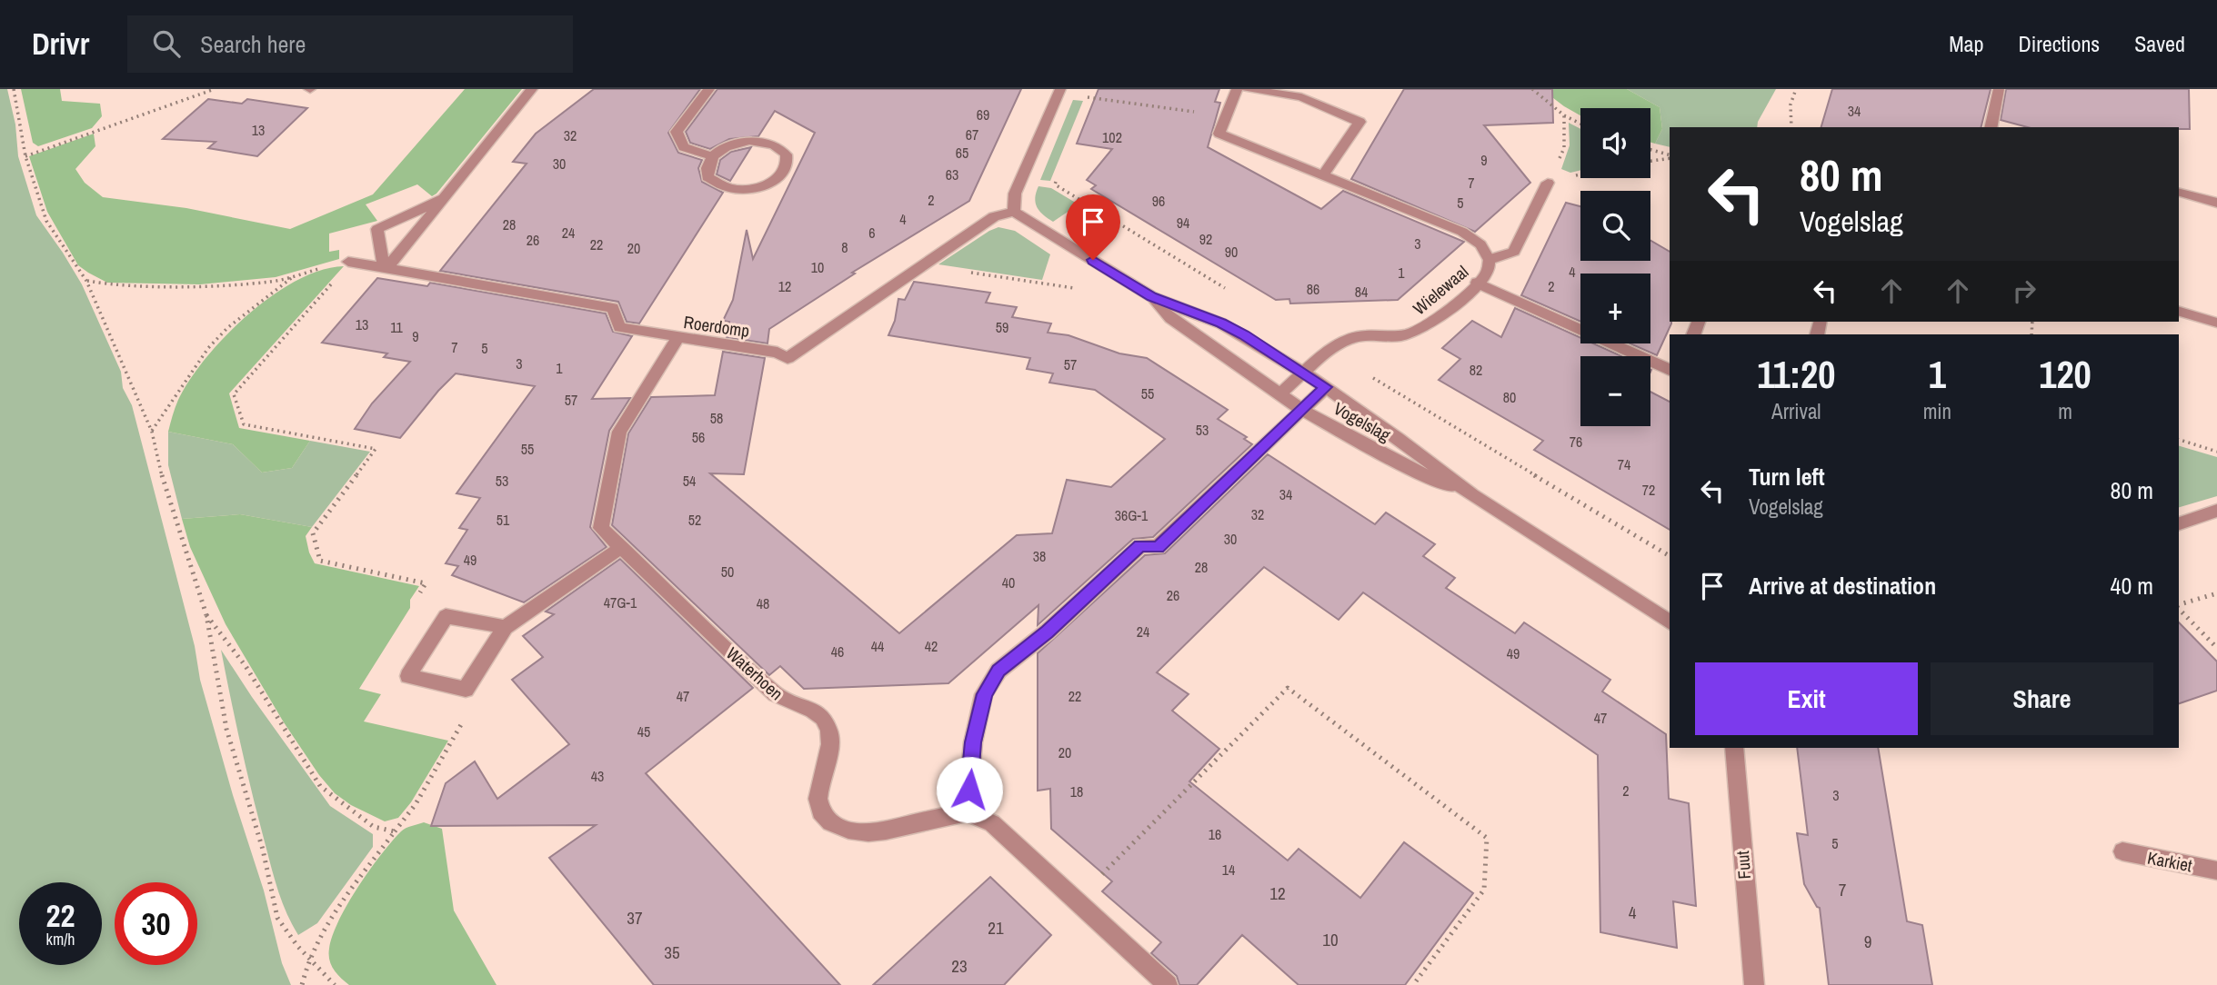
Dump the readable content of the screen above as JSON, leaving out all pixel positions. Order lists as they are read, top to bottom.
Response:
{
  "streets": {
    "street": [
      "Wielewaal",
      "Roerdomp",
      "Vogelslag",
      "Waterhoen",
      "Karkiet",
      "Fuut"
    ]
  },
  "crossings": [
    ["Wielewaal", "Vogelslag"],
    ["Roerdomp", "Vogelslag"],
    ["Roerdomp", "Waterhoen"]
  ],
  "house_numbers": [
    "34",
    "69",
    "13",
    "67",
    "32",
    "102",
    "65",
    "9",
    "30",
    "63",
    "7",
    "2",
    "96",
    "5",
    "4",
    "94",
    "28",
    "24",
    "6",
    "92",
    "26",
    "3",
    "22",
    "8",
    "20",
    "90",
    "10",
    "4",
    "1",
    "12",
    "2",
    "86",
    "84",
    "13",
    "11",
    "59",
    "9",
    "7",
    "5",
    "3",
    "57",
    "1",
    "82",
    "55",
    "80",
    "57",
    "58",
    "53",
    "56",
    "76",
    "55",
    "74",
    "53",
    "54",
    "72",
    "34",
    "32",
    "36G-1",
    "51",
    "52",
    "30",
    "38",
    "49",
    "28",
    "50",
    "40",
    "26",
    "47G-1",
    "48",
    "24",
    "44",
    "42",
    "46",
    "49",
    "47",
    "22",
    "47",
    "45",
    "20",
    "43",
    "2",
    "18",
    "3",
    "16",
    "5",
    "14",
    "7",
    "12",
    "4",
    "37",
    "21",
    "10",
    "9",
    "35",
    "23"
  ],
  "page": {
    "header": "Drivr",
    "search": "Search here",
    "nav": ["Map", "Directions", "Saved"],
    "map_buttons": ["+", "−"],
    "turn": ["80 m", "Vogelslag"],
    "eta": [
      "11:20",
      "Arrival",
      "1",
      "min",
      "120",
      "m"
    ],
    "list": [
      {
        "name": "Turn left",
        "note": "Vogelslag",
        "value": "80 m"
      },
      {
        "name": "Arrive at destination",
        "value": "40 m"
      }
    ],
    "buttons": ["Exit", "Share"],
    "speed": "22 km/h",
    "limit": "30"
  }
}
